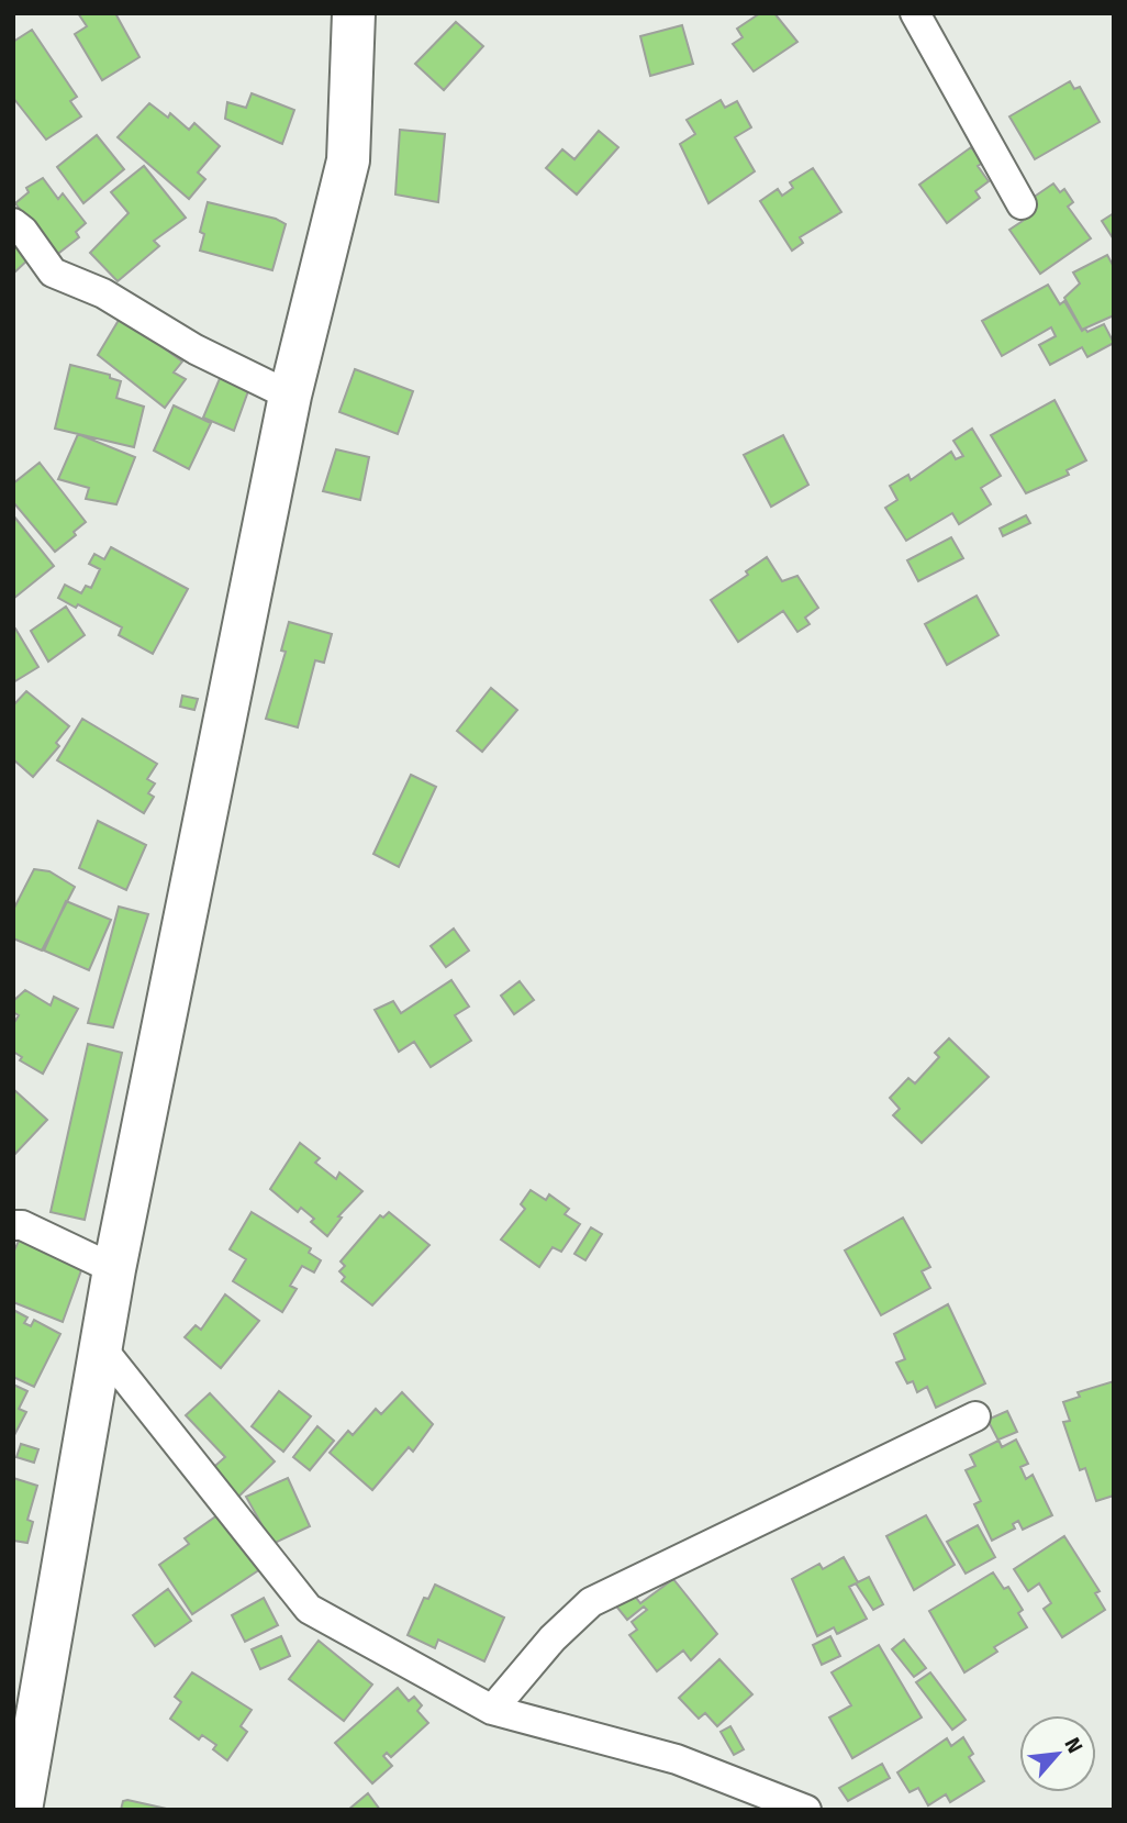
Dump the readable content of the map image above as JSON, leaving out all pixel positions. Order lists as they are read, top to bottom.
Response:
{
  "north": "top right"
}
